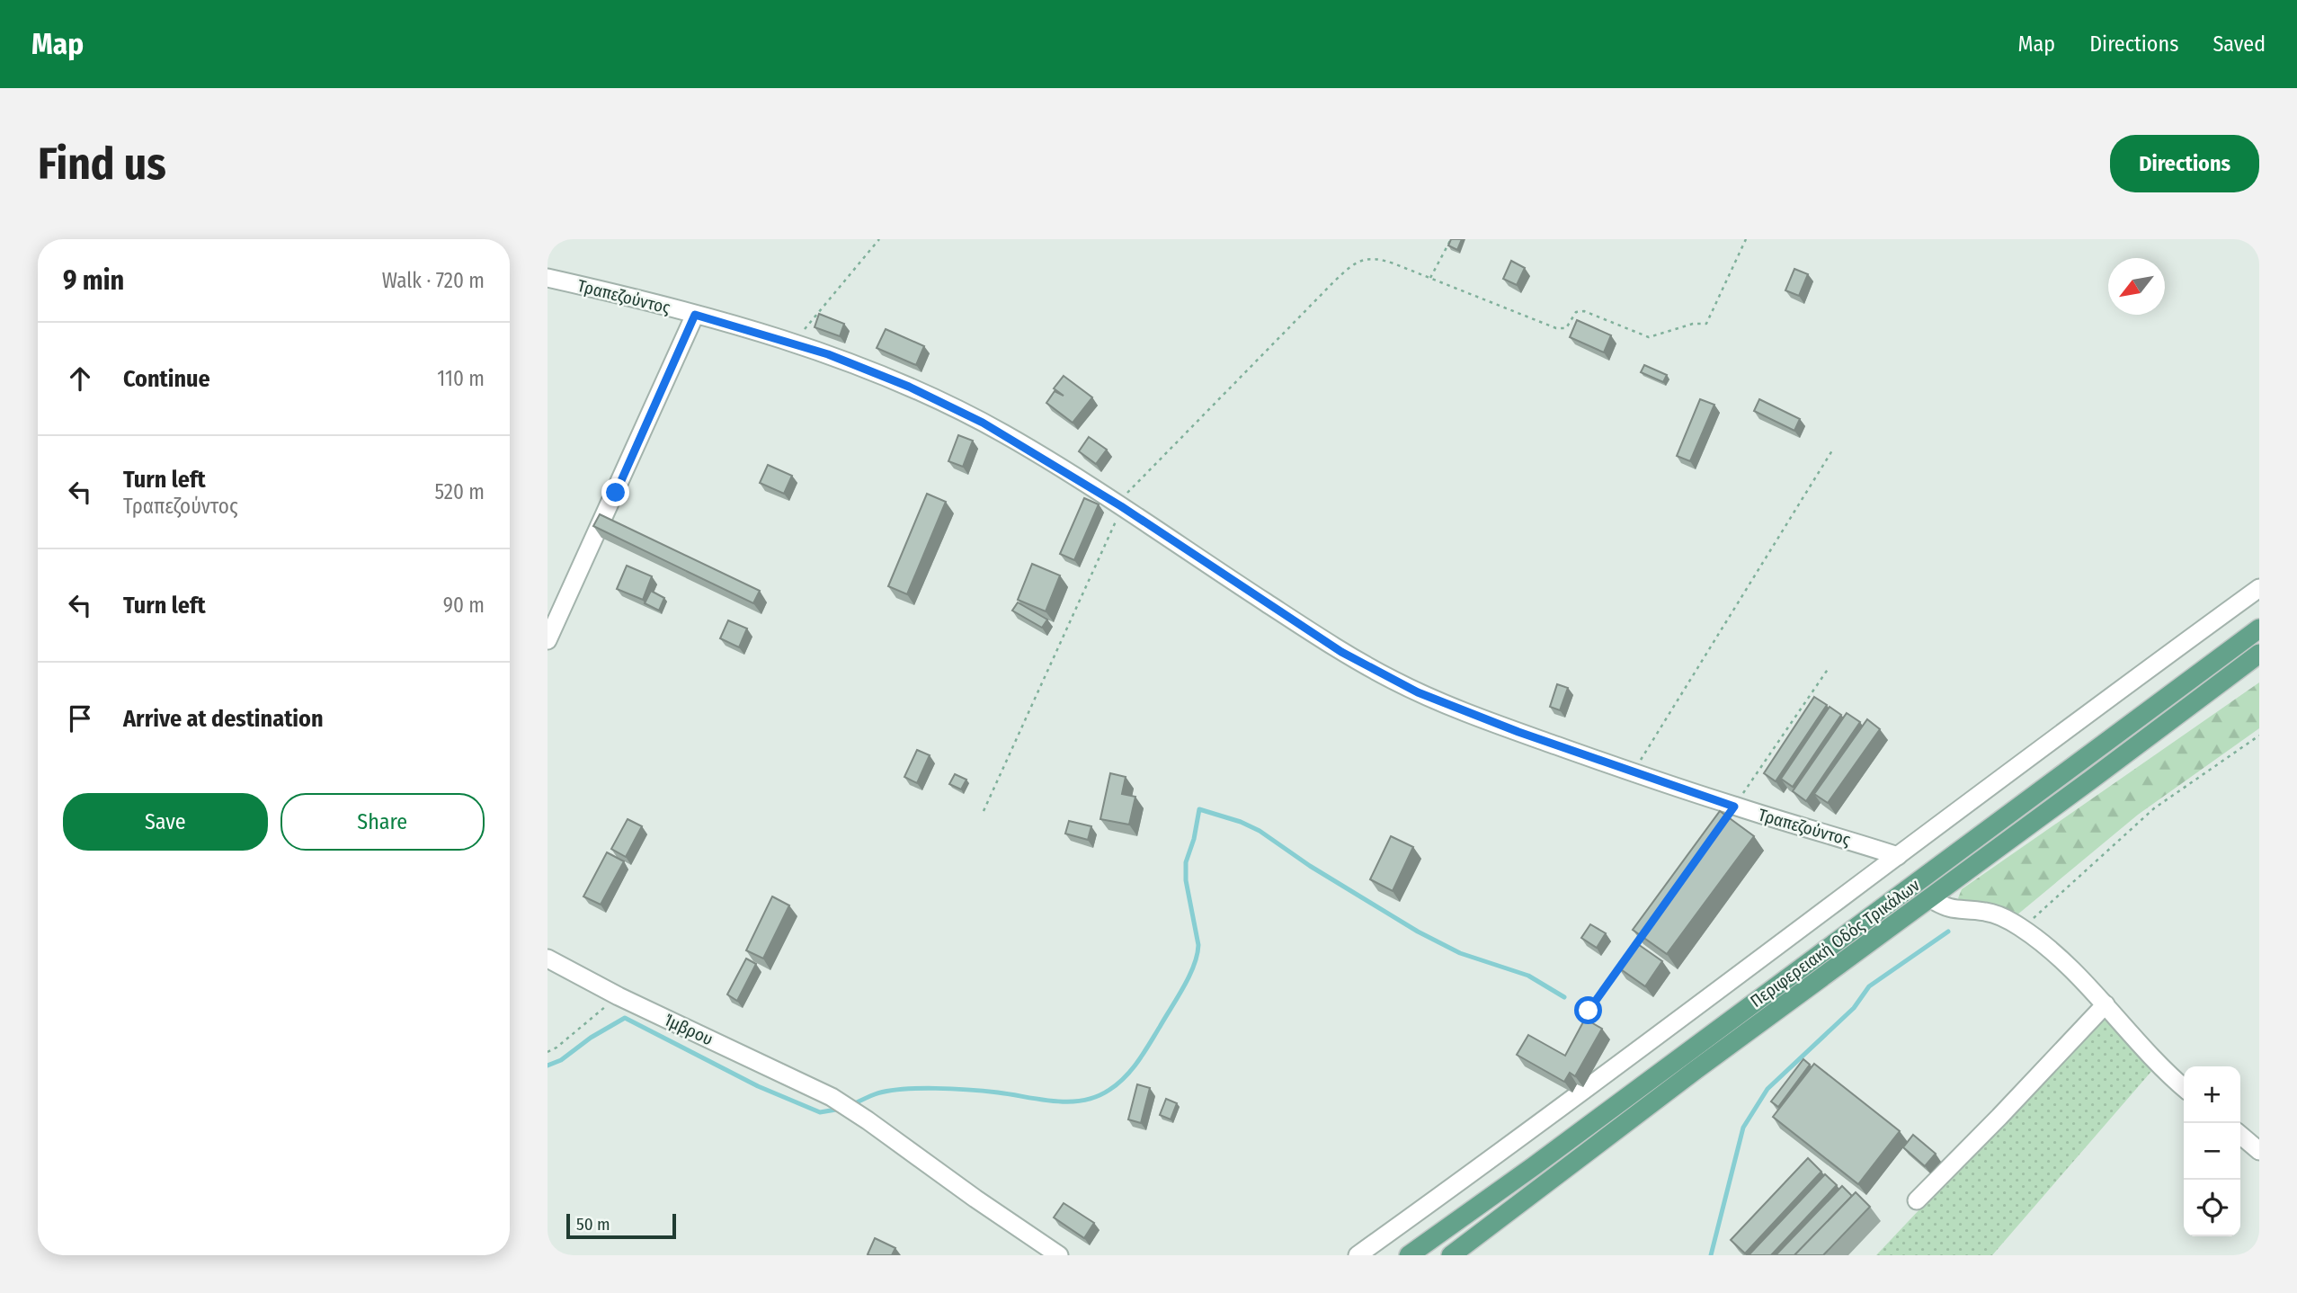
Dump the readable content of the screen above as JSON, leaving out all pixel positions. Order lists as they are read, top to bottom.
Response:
{
  "streets": {
    "main road": ["Περιφερειακή Οδός Τρικάλων"],
    "street": ["Τραπεζούντος", "Ίμβρου"]
  },
  "scale_bar": "50 m",
  "north": "bottom left",
  "page": {
    "header": "Map",
    "nav": ["Map", "Directions", "Saved"],
    "buttons": [
      "Directions",
      ["Save", "Share"]
    ],
    "title": "Find us",
    "heading": ["9 min", "Walk · 720 m"],
    "list": [
      ["Continue", "110 m"],
      ["Turn left", "Τραπεζούντος", "520 m"],
      ["Turn left", "90 m"],
      "Arrive at destination"
    ],
    "map_buttons": ["+", "−"],
    "scale": "50 m"
  }
}
